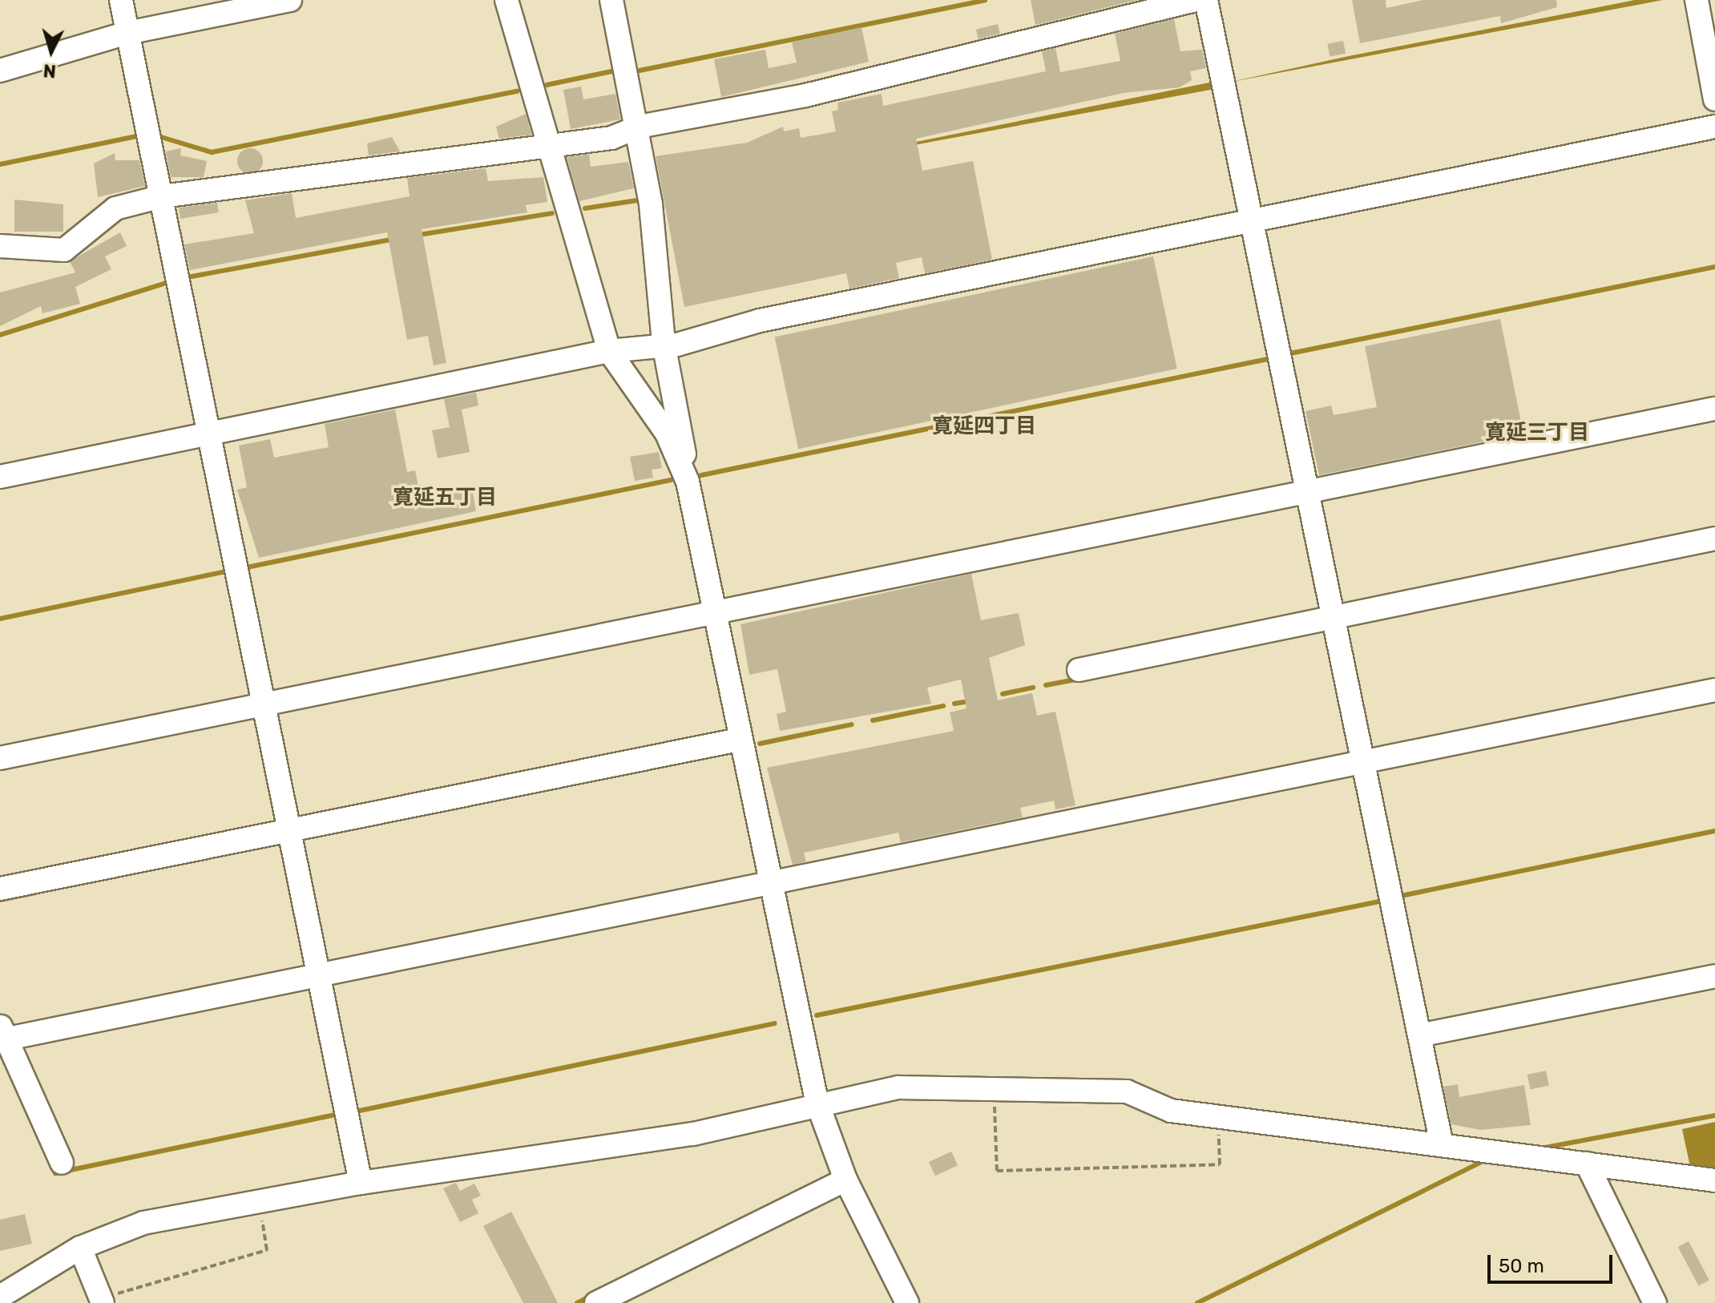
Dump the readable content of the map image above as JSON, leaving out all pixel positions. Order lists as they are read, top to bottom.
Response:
{
  "districts": ["寛延四丁目", "寛延三丁目", "寛延五丁目"],
  "scale_bar": "50 m",
  "north": "bottom"
}
